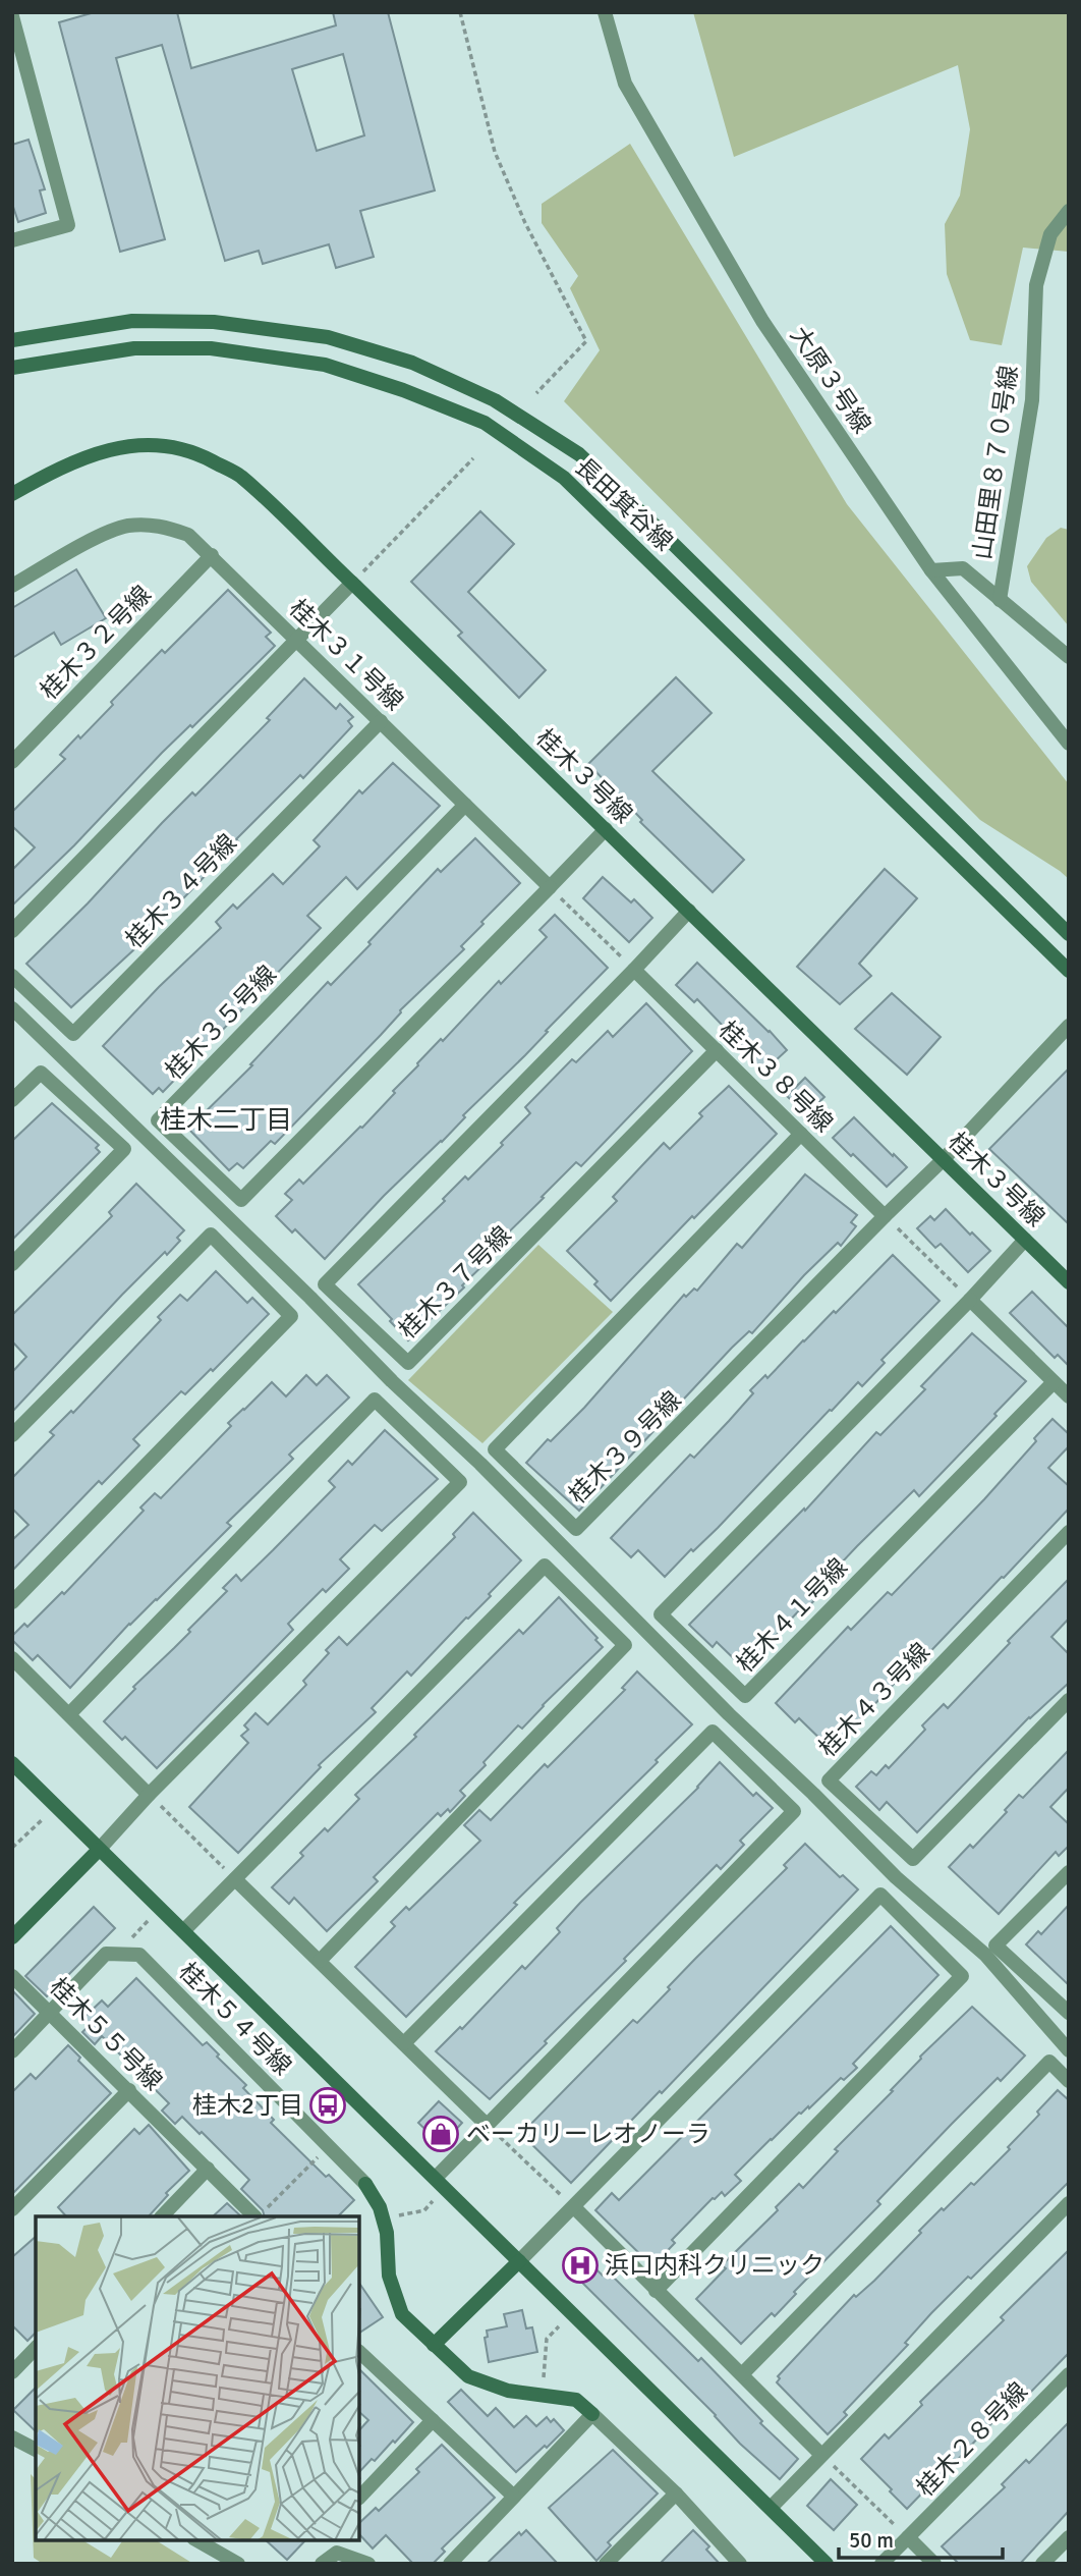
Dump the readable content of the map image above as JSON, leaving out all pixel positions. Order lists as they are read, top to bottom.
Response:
{
  "streets": {
    "street": [
      "大原３号線",
      "山田里８７０号線",
      "長田箕谷線",
      "桂木３２号線",
      "桂木３１号線",
      "桂木３号線",
      "桂木３４号線",
      "桂木３５号線",
      "桂木３８号線",
      "桂木３７号線",
      "桂木３９号線",
      "桂木４１号線",
      "桂木４３号線",
      "桂木５４号線",
      "桂木５５号線",
      "桂木２８号線"
    ]
  },
  "crossings": [
    ["桂木３２号線", "桂木３１号線"],
    ["桂木３１号線", "桂木３４号線"],
    ["桂木３１号線", "桂木３５号線"],
    ["桂木３８号線", "桂木３７号線"],
    ["桂木３８号線", "桂木３９号線"]
  ],
  "districts": ["桂木二丁目"],
  "places": {
    "bus stop": ["桂木2丁目"],
    "shop": ["ベーカリーレオノーラ"],
    "hospital": ["浜口内科クリニック"]
  },
  "scale_bar": "50 m"
}
